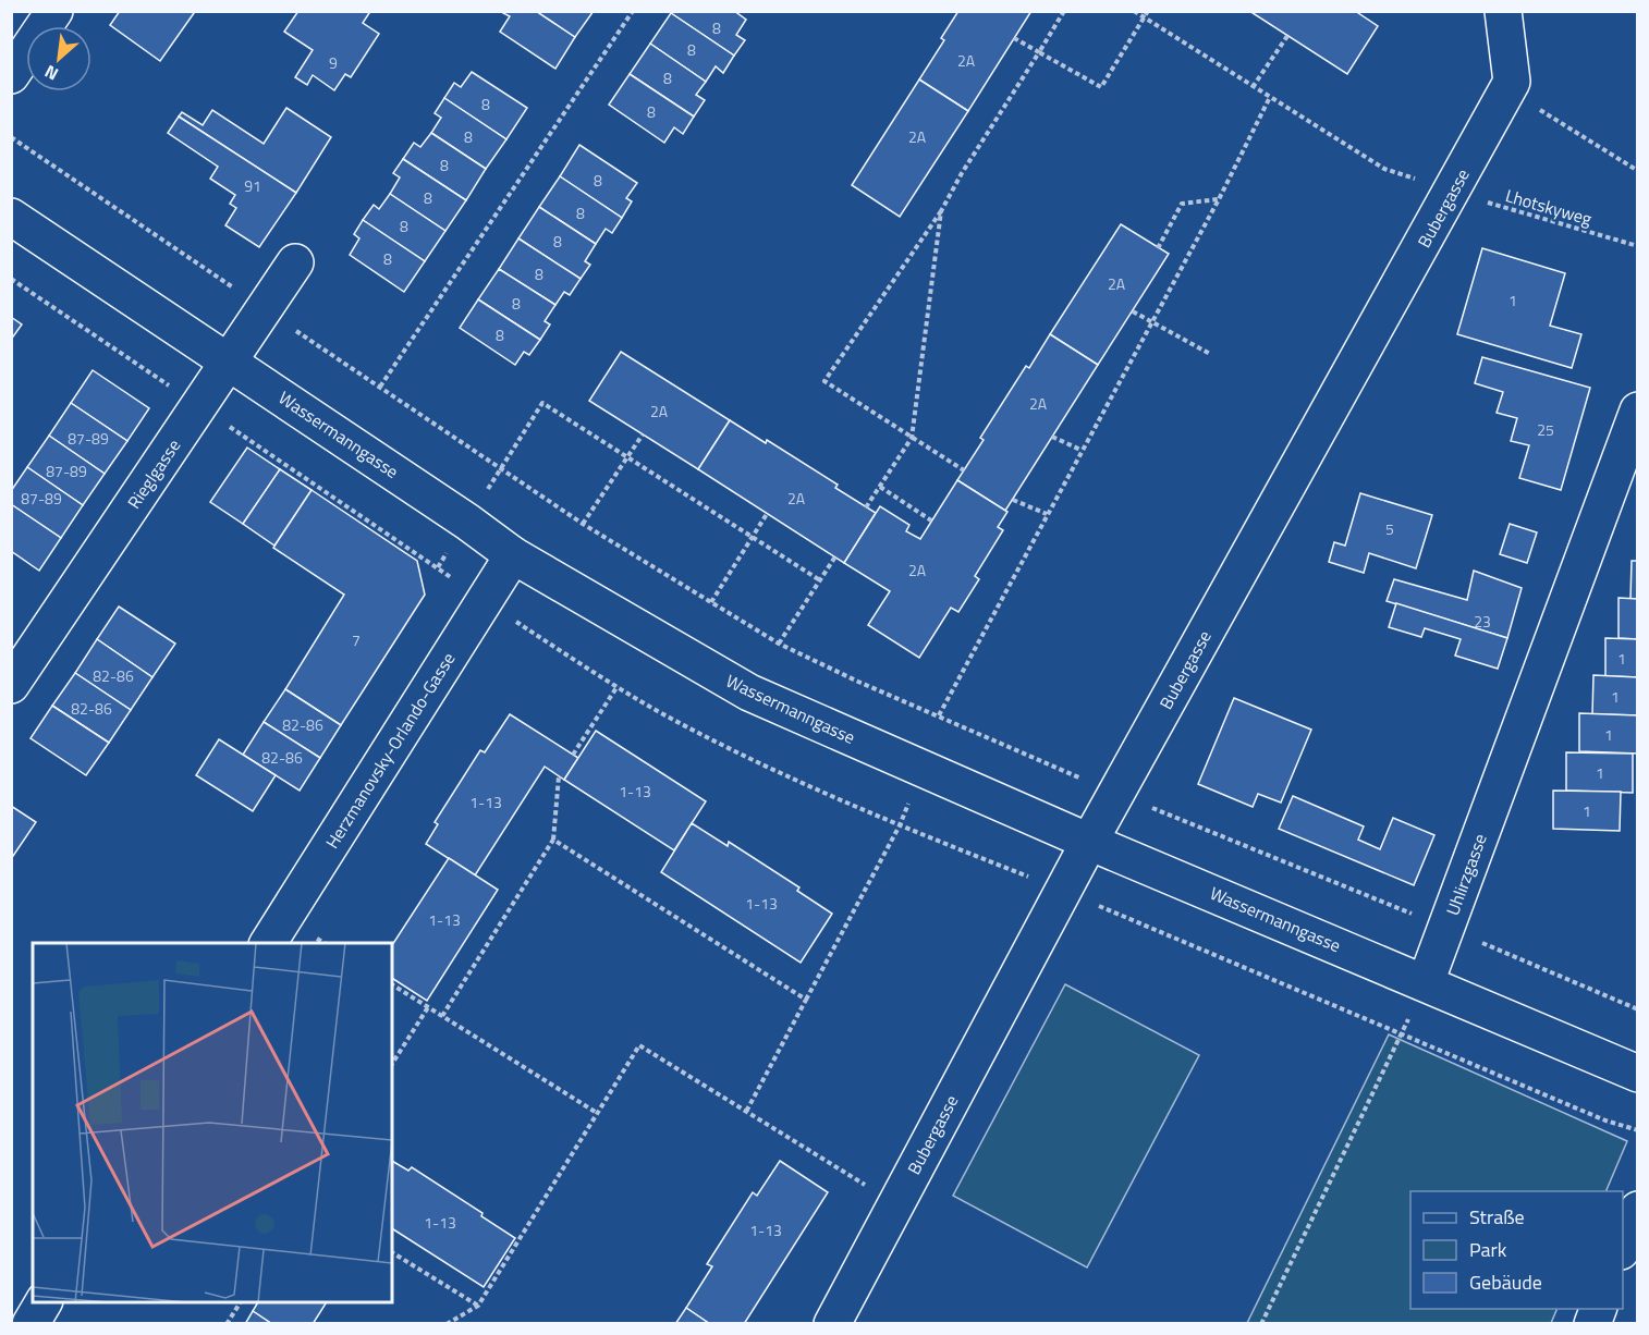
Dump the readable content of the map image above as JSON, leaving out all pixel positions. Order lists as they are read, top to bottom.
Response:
{
  "streets": {
    "street": [
      "Bubergasse",
      "Wassermanngasse",
      "Rieglgasse",
      "Herzmanovsky-Orlando-Gasse",
      "Uhlirzgasse"
    ],
    "path": ["Lhotskyweg"]
  },
  "crossings": [
    ["Lhotskyweg", "Bubergasse"],
    ["Bubergasse", "Wassermanngasse"],
    ["Wassermanngasse", "Rieglgasse"],
    ["Wassermanngasse", "Herzmanovsky-Orlando-Gasse"],
    ["Wassermanngasse", "Uhlirzgasse"]
  ],
  "house_numbers": [
    "8",
    "8",
    "2A",
    "9",
    "8",
    "8",
    "8",
    "8",
    "2A",
    "8",
    "8",
    "91",
    "8",
    "8",
    "8",
    "8",
    "8",
    "8",
    "2A",
    "1",
    "8",
    "8",
    "2A",
    "2A",
    "25",
    "87-89",
    "87-89",
    "87-89",
    "2A",
    "5",
    "2A",
    "23",
    "7",
    "1",
    "82-86",
    "1",
    "82-86",
    "82-86",
    "1",
    "82-86",
    "1",
    "1-13",
    "1-13",
    "1",
    "1-13",
    "1-13",
    "1-13",
    "1-13"
  ],
  "legend": ["Straße", "Park", "Gebäude"],
  "north": "bottom left"
}
